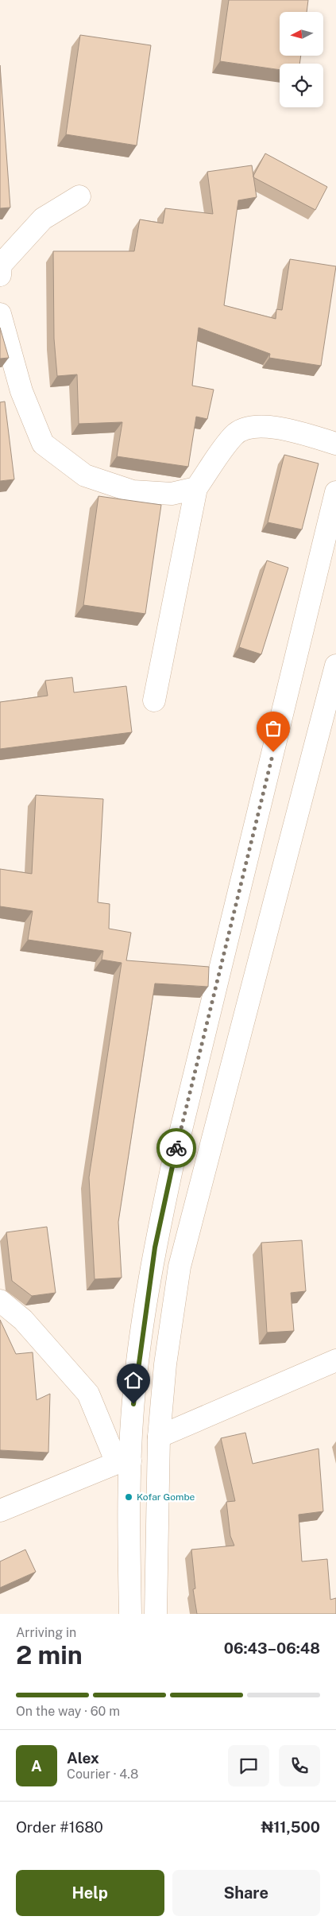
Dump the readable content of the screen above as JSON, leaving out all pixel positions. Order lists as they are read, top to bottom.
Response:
{
  "places": ["Kofar Gombe"],
  "north": "left",
  "page": {
    "heading": ["2 min", "Arriving in", "06:43–06:48"],
    "panel": [
      "Alex",
      "Courier · 4.8",
      "Order #1680",
      "₦11,500"
    ],
    "bar": "On the way · 60 m",
    "round": "A",
    "buttons": ["Help", "Share"]
  }
}
